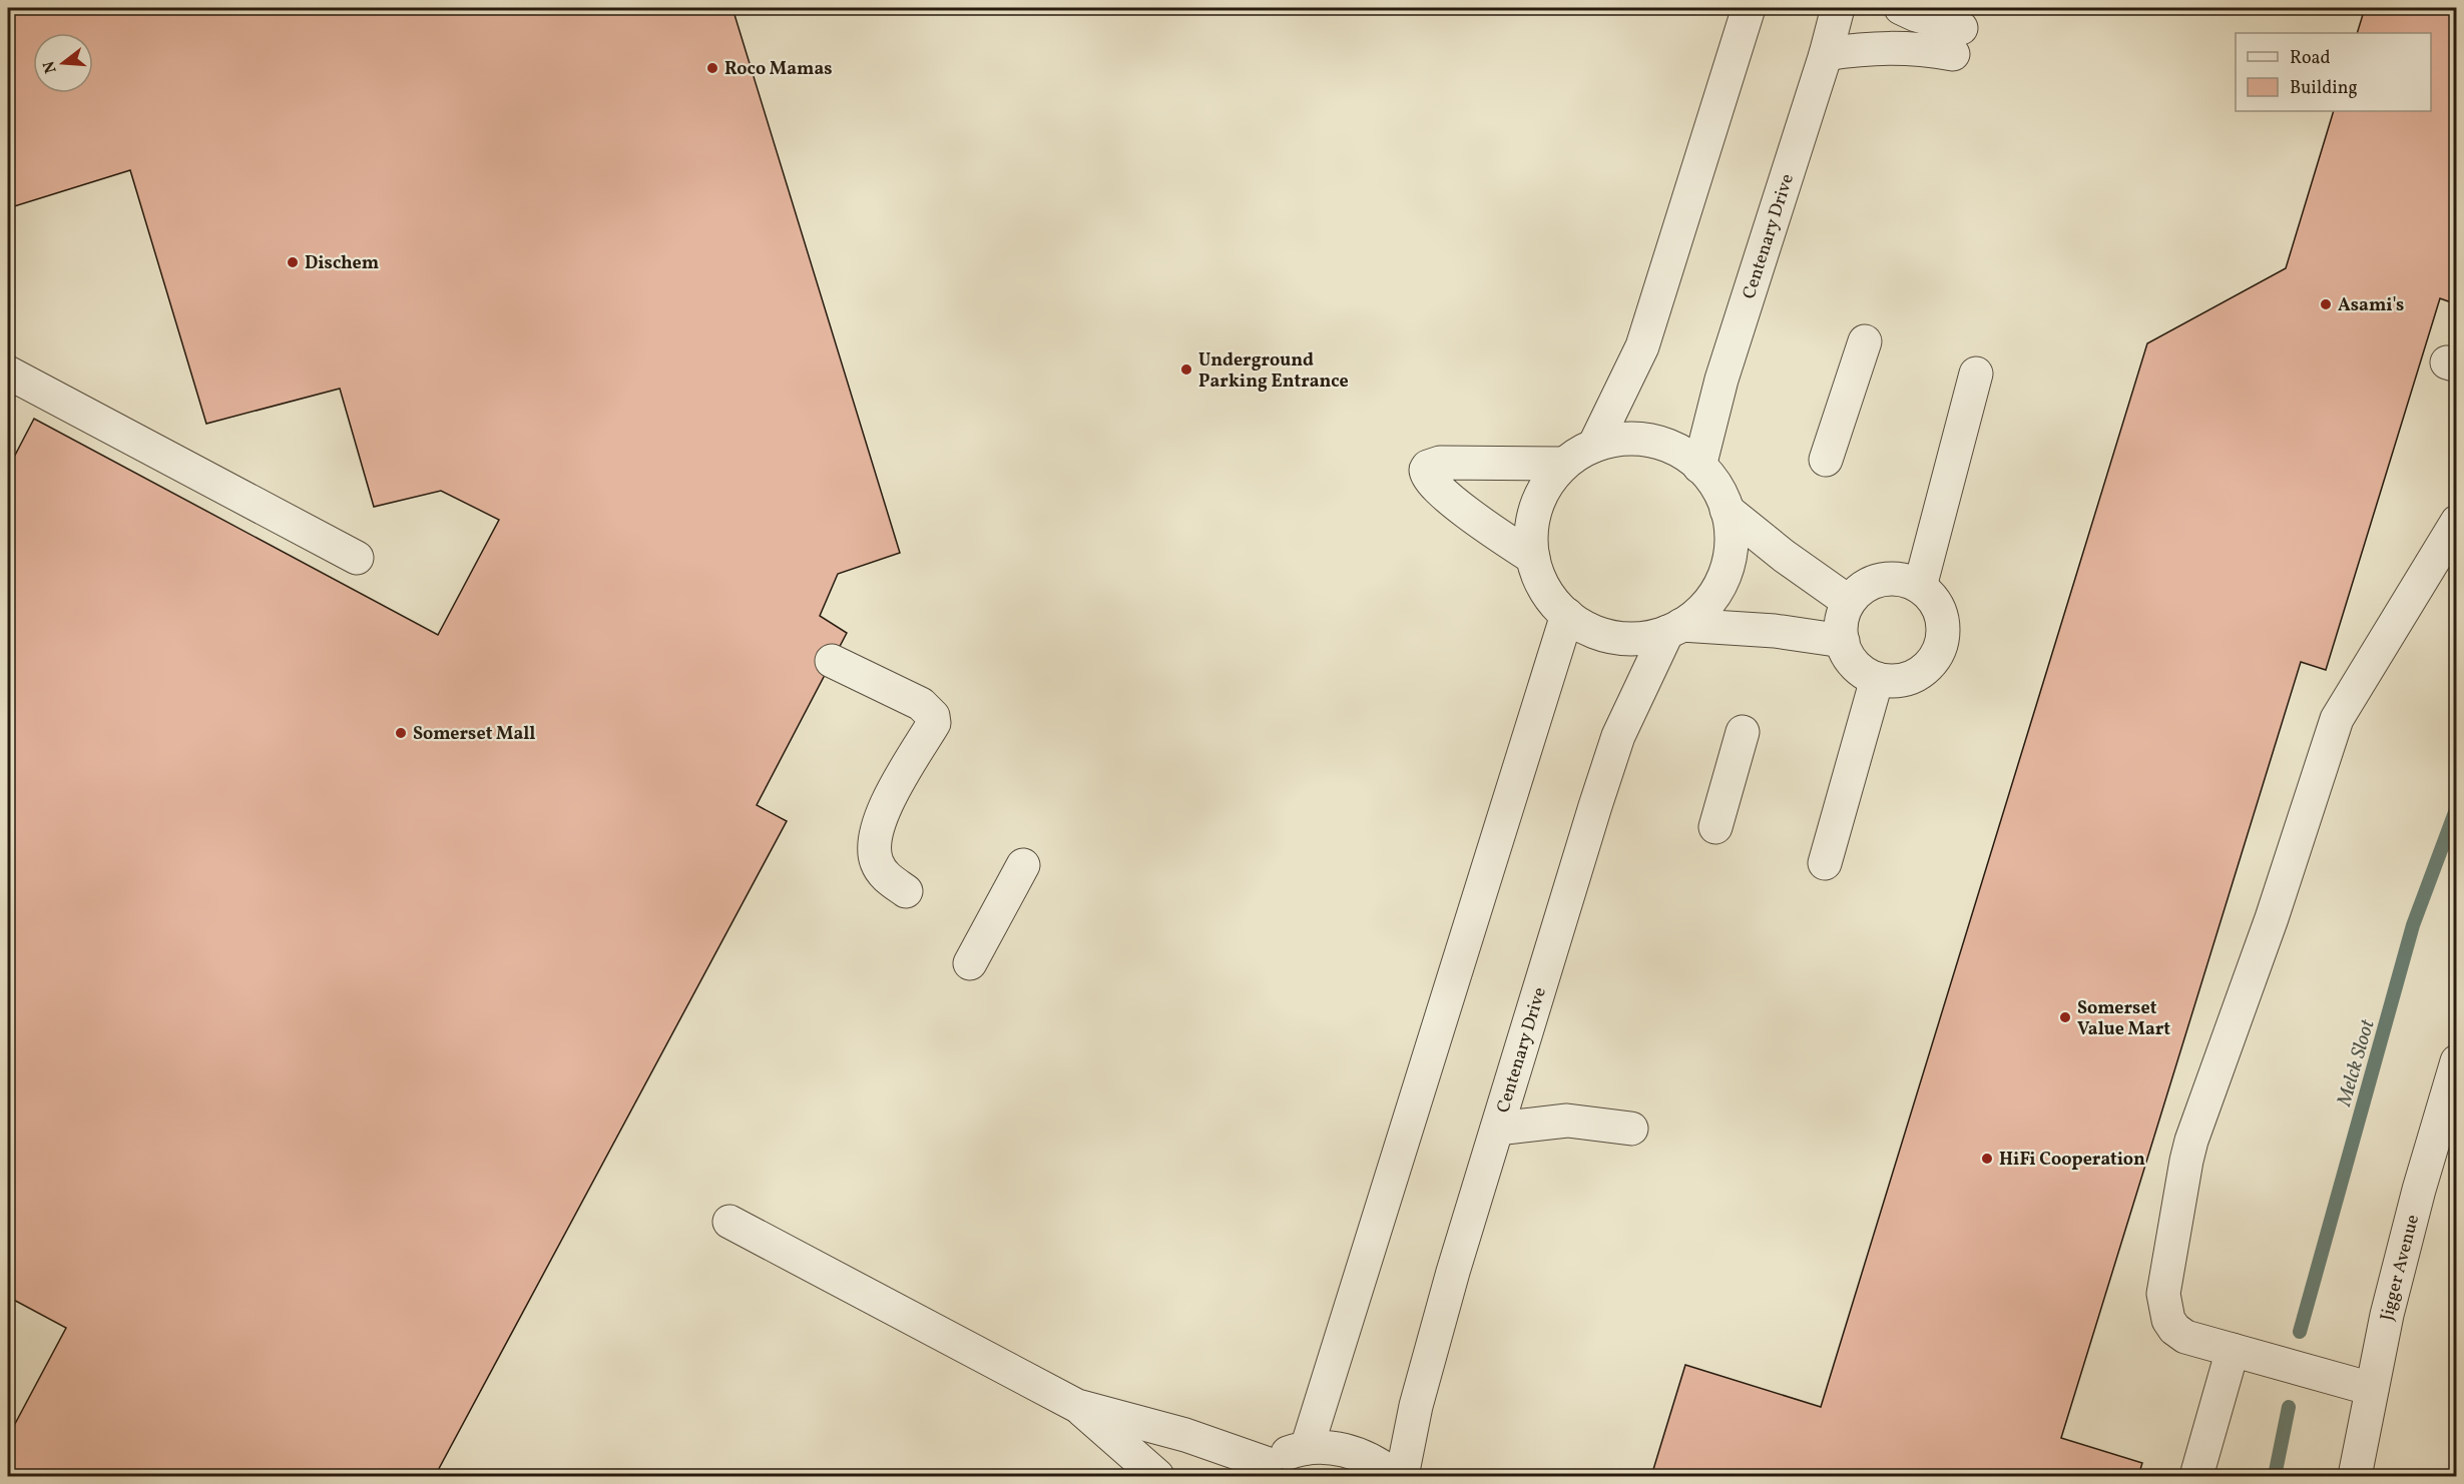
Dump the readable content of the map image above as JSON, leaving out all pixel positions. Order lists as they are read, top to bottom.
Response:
{
  "streets": {
    "street": ["Centenary Drive", "Jigger Avenue"]
  },
  "water": ["Melck Sloot"],
  "places": [
    "Roco Mamas",
    "Dischem",
    "Asami's",
    "Underground Parking Entrance",
    "Somerset Mall",
    "Somerset Value Mart",
    "HiFi Cooperation"
  ],
  "legend": ["Road", "Building"],
  "north": "left"
}
